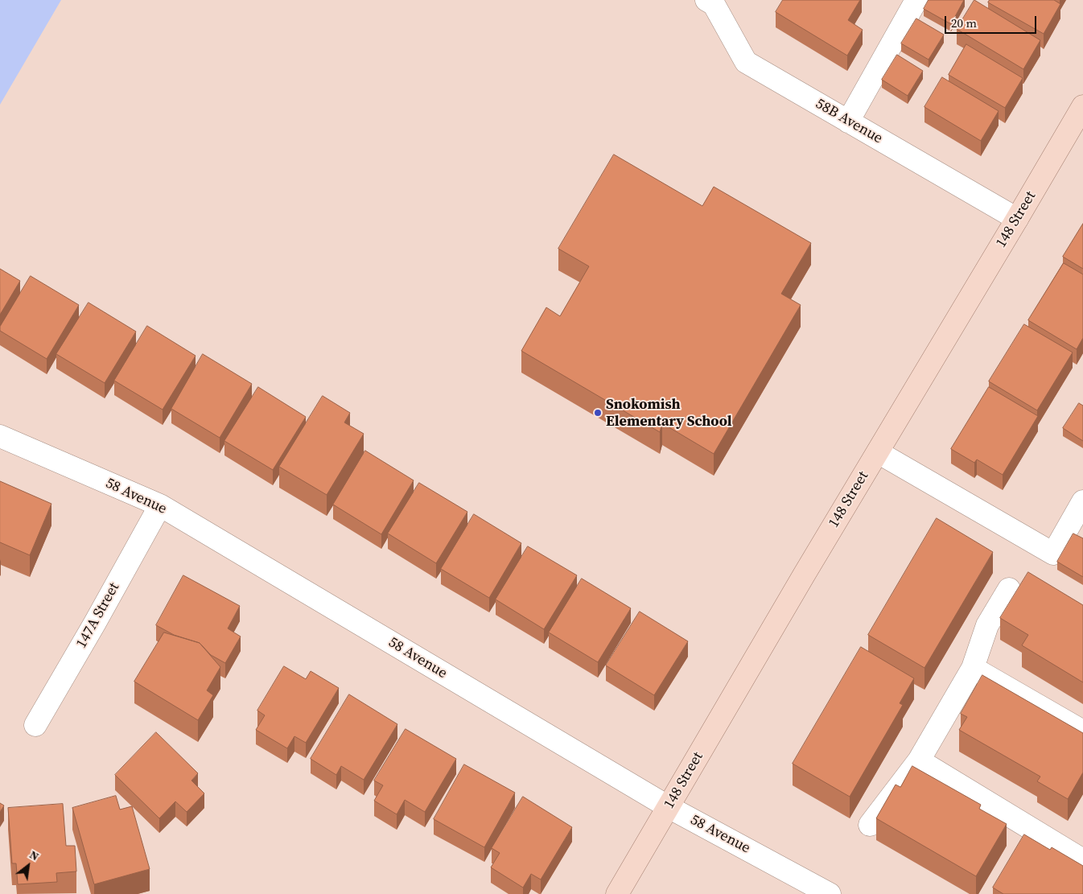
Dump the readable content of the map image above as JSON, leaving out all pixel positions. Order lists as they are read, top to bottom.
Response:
{
  "streets": {
    "main road": ["148 Street"],
    "street": ["58B Avenue", "58 Avenue", "147A Street"]
  },
  "crossings": [
    ["58B Avenue", "148 Street"],
    ["148 Street", "58 Avenue"],
    ["58 Avenue", "147A Street"]
  ],
  "places": ["Snokomish Elementary School"],
  "scale_bar": "20 m",
  "north": "top right"
}
